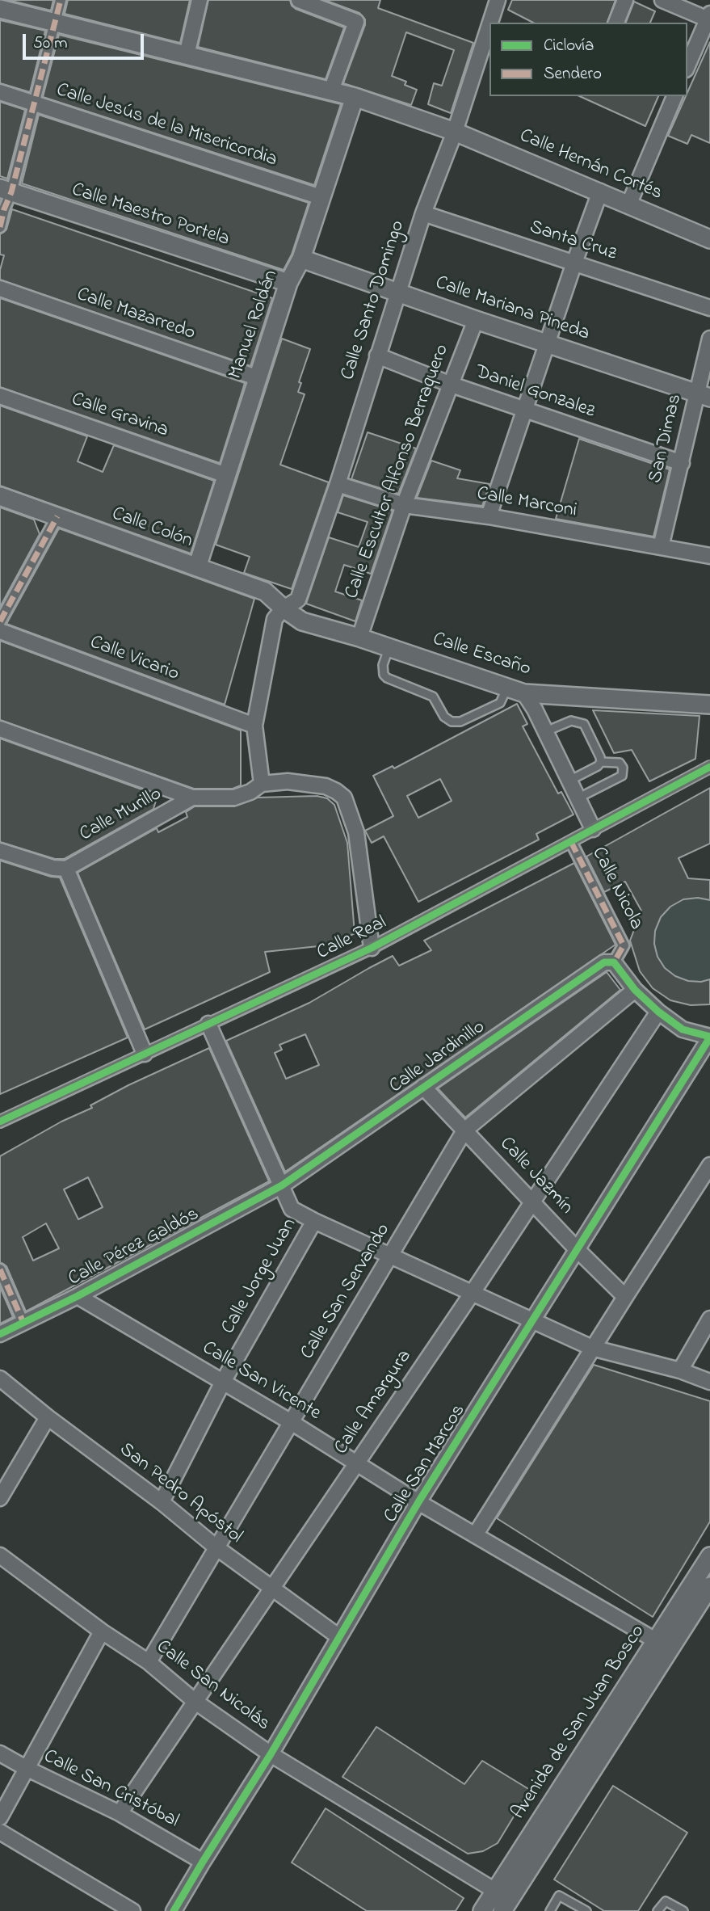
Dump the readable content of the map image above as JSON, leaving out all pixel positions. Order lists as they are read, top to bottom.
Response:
{
  "streets": {
    "street": [
      "Calle Jesús de la Misericordia",
      "Calle Hernán Cortés",
      "Calle Maestro Portela",
      "Santa Cruz",
      "Calle Santo Domingo",
      "Calle Mariana Pineda",
      "Calle Mazarredo",
      "Manuel Roldán",
      "Daniel Gonzalez",
      "Calle Gravina",
      "San Dimas",
      "Calle Escultor Alfonso Berraquero",
      "Calle Marconi",
      "Calle Colón",
      "Calle Escaño",
      "Calle Vicario",
      "Calle Murillo",
      "Calle Nicola",
      "Calle Real",
      "Calle Jardinillo",
      "Calle Jazmín",
      "Calle Pérez Galdós",
      "Calle Jorge Juan",
      "Calle San Servando",
      "Calle San Vicente",
      "Calle Amargura",
      "Calle San Marcos",
      "San Pedro Apóstol",
      "Calle San Nicolás",
      "Avenida de San Juan Bosco",
      "Calle San Cristóbal"
    ]
  },
  "crossings": [
    ["Calle Jesús de la Misericordia", "Manuel Roldán"],
    ["Calle Hernán Cortés", "Calle Santo Domingo"],
    ["Calle Hernán Cortés", "Manuel Roldán"],
    ["Calle Maestro Portela", "Manuel Roldán"],
    ["Santa Cruz", "Calle Santo Domingo"],
    ["Calle Santo Domingo", "Calle Mariana Pineda"],
    ["Calle Santo Domingo", "Daniel Gonzalez"],
    ["Calle Santo Domingo", "Calle Marconi"],
    ["Calle Santo Domingo", "Calle Colón"],
    ["Calle Santo Domingo", "Calle Escaño"],
    ["Calle Santo Domingo", "Calle Vicario"],
    ["Calle Santo Domingo", "Calle Murillo"],
    ["Calle Mariana Pineda", "Manuel Roldán"],
    ["Calle Mariana Pineda", "San Dimas"],
    ["Calle Mariana Pineda", "Calle Escultor Alfonso Berraquero"],
    ["Calle Mazarredo", "Manuel Roldán"],
    ["Manuel Roldán", "Calle Gravina"],
    ["Manuel Roldán", "Calle Colón"],
    ["Daniel Gonzalez", "San Dimas"],
    ["Daniel Gonzalez", "Calle Escultor Alfonso Berraquero"],
    ["San Dimas", "Calle Marconi"],
    ["Calle Escultor Alfonso Berraquero", "Calle Marconi"],
    ["Calle Escultor Alfonso Berraquero", "Calle Escaño"],
    ["Calle Colón", "Calle Escaño"],
    ["Calle Nicola", "Calle Real"],
    ["Calle Nicola", "Calle Jardinillo"],
    ["Calle Jardinillo", "Calle Jazmín"],
    ["Calle Jardinillo", "Calle Pérez Galdós"],
    ["Calle Jazmín", "Calle San Servando"],
    ["Calle Jazmín", "Calle Amargura"],
    ["Calle Jazmín", "Calle San Marcos"],
    ["Calle Pérez Galdós", "Calle San Vicente"],
    ["Calle Jorge Juan", "Calle San Vicente"],
    ["Calle Jorge Juan", "San Pedro Apóstol"],
    ["Calle San Servando", "Calle San Vicente"],
    ["Calle San Servando", "San Pedro Apóstol"],
    ["Calle San Servando", "Calle San Nicolás"],
    ["Calle San Vicente", "Calle Amargura"],
    ["Calle San Vicente", "Calle San Marcos"],
    ["Calle San Vicente", "Avenida de San Juan Bosco"],
    ["Calle Amargura", "San Pedro Apóstol"],
    ["Calle Amargura", "Calle San Nicolás"],
    ["Calle Amargura", "Calle San Cristóbal"],
    ["Calle San Marcos", "San Pedro Apóstol"],
    ["Calle San Marcos", "Calle San Nicolás"],
    ["Calle San Marcos", "Calle San Cristóbal"],
    ["Calle San Nicolás", "Avenida de San Juan Bosco"]
  ],
  "legend": ["Ciclovía", "Sendero"],
  "scale_bar": "50 m"
}
